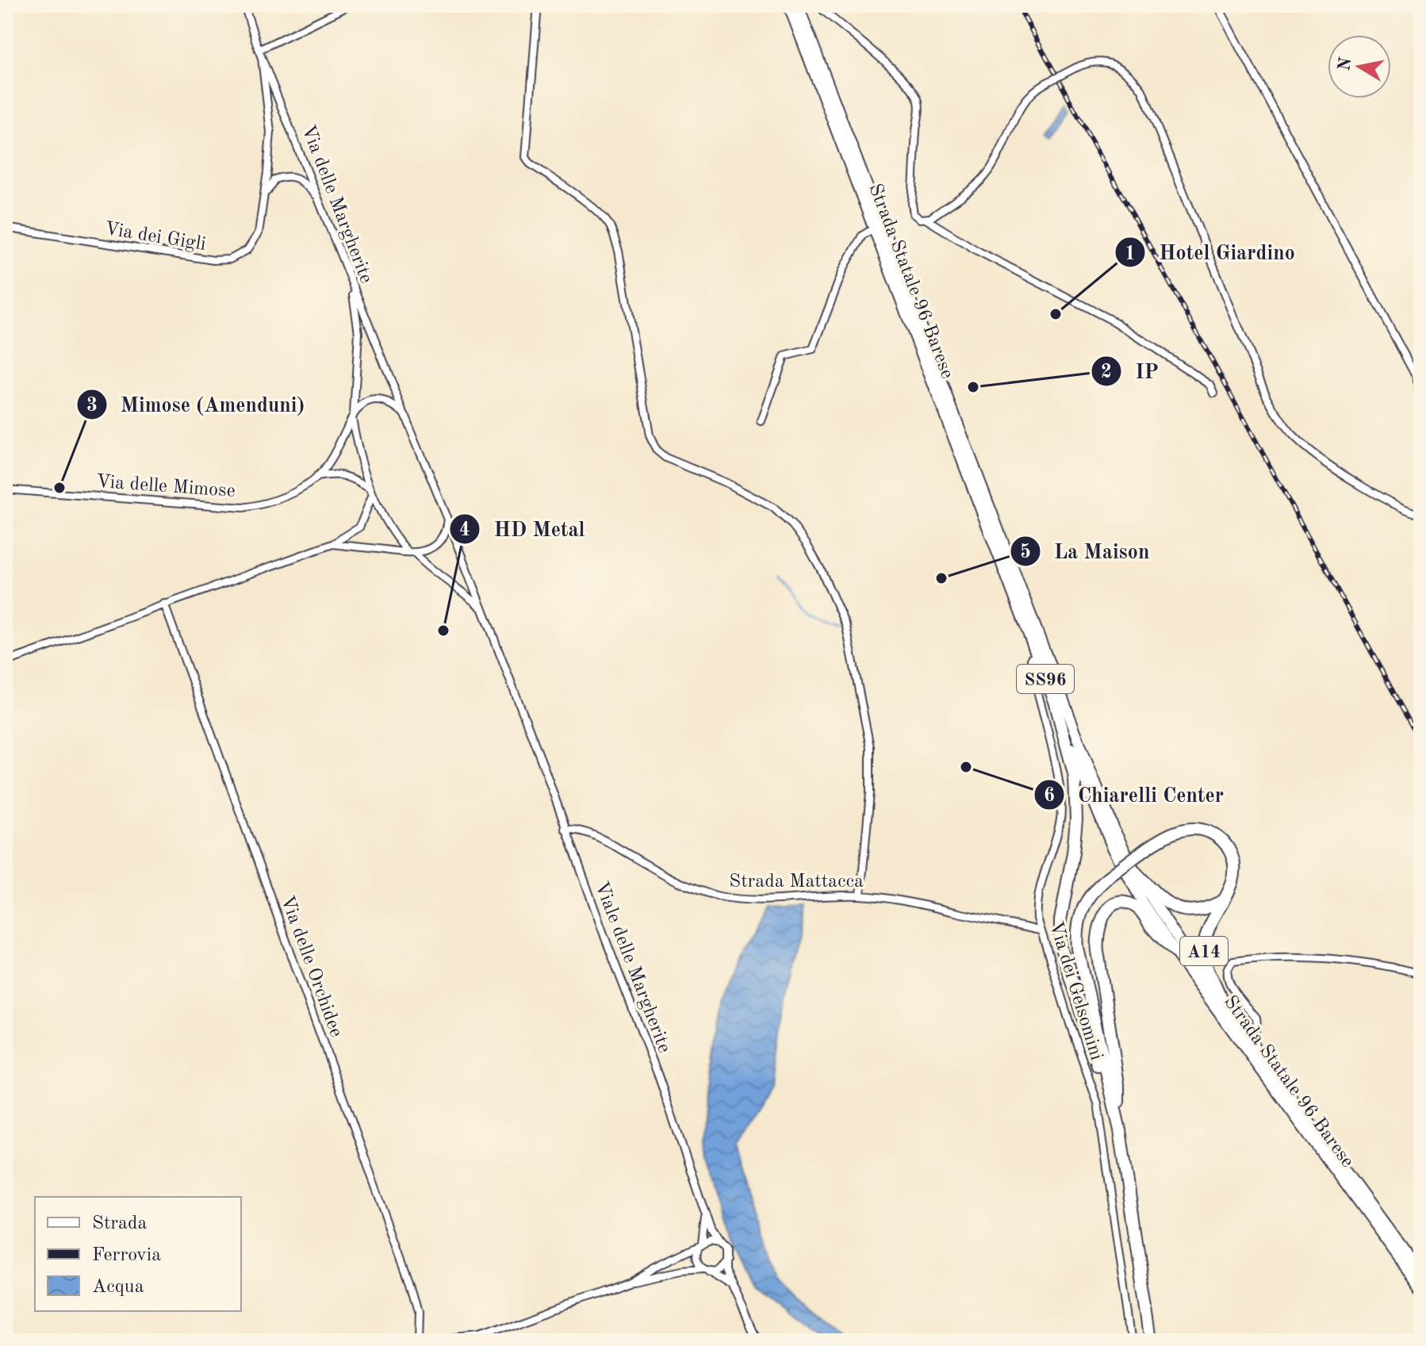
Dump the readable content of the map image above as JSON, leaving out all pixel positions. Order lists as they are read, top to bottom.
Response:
{
  "streets": {
    "highway": ["A14"],
    "main road": ["Strada Statale 96 Barese", "SS96"],
    "street": [
      "Via delle Margherite",
      "Via dei Gigli",
      "Via delle Mimose",
      "Strada Mattacca",
      "Via delle Orchidee",
      "Viale delle Margherite",
      "Via dei Gelsomini"
    ]
  },
  "crossings": [
    ["Via delle Margherite", "Via dei Gigli"],
    ["Via delle Margherite", "Viale delle Margherite"],
    ["Strada Statale 96 Barese", "A14"],
    ["Strada Statale 96 Barese", "Via dei Gelsomini"],
    ["Strada Mattacca", "Viale delle Margherite"],
    ["Strada Mattacca", "Via dei Gelsomini"]
  ],
  "places": [
    "Hotel Giardino",
    "IP",
    "Mimose (Amenduni)",
    "La Maison",
    "HD Metal",
    "Chiarelli Center"
  ],
  "legend": ["Strada", "Ferrovia", "Acqua"],
  "north": "left"
}
